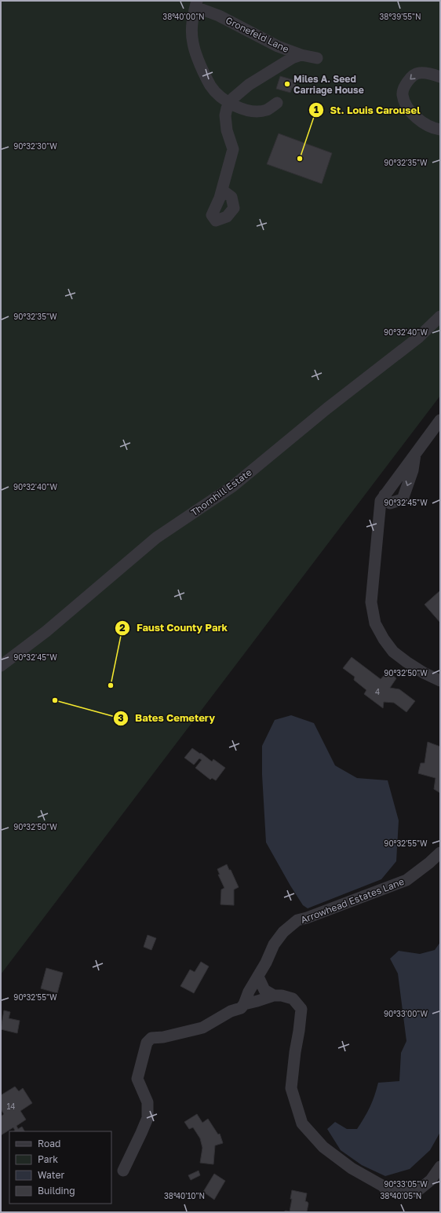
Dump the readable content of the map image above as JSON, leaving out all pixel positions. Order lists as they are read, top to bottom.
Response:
{
  "streets": {
    "street": ["Gronefeld Lane", "Thornhill Estate", "Arrowhead Estates Lane"]
  },
  "places": [
    "Miles A. Seed Carriage House",
    "St. Louis Carousel",
    "Faust County Park",
    "Bates Cemetery"
  ],
  "house_numbers": ["4", "14"],
  "legend": [
    "Road",
    "Park",
    "Water",
    "Building"
  ],
  "coordinates": [
    "38°40'00\"N",
    "38°39'55\"N",
    "90°32'30\"W",
    "90°32'35\"W",
    "90°32'40\"W",
    "90°32'45\"W",
    "90°32'50\"W",
    "90°32'55\"W",
    "90°33'00\"W",
    "90°33'05\"W",
    "38°40'10\"N",
    "38°40'05\"N"
  ]
}
